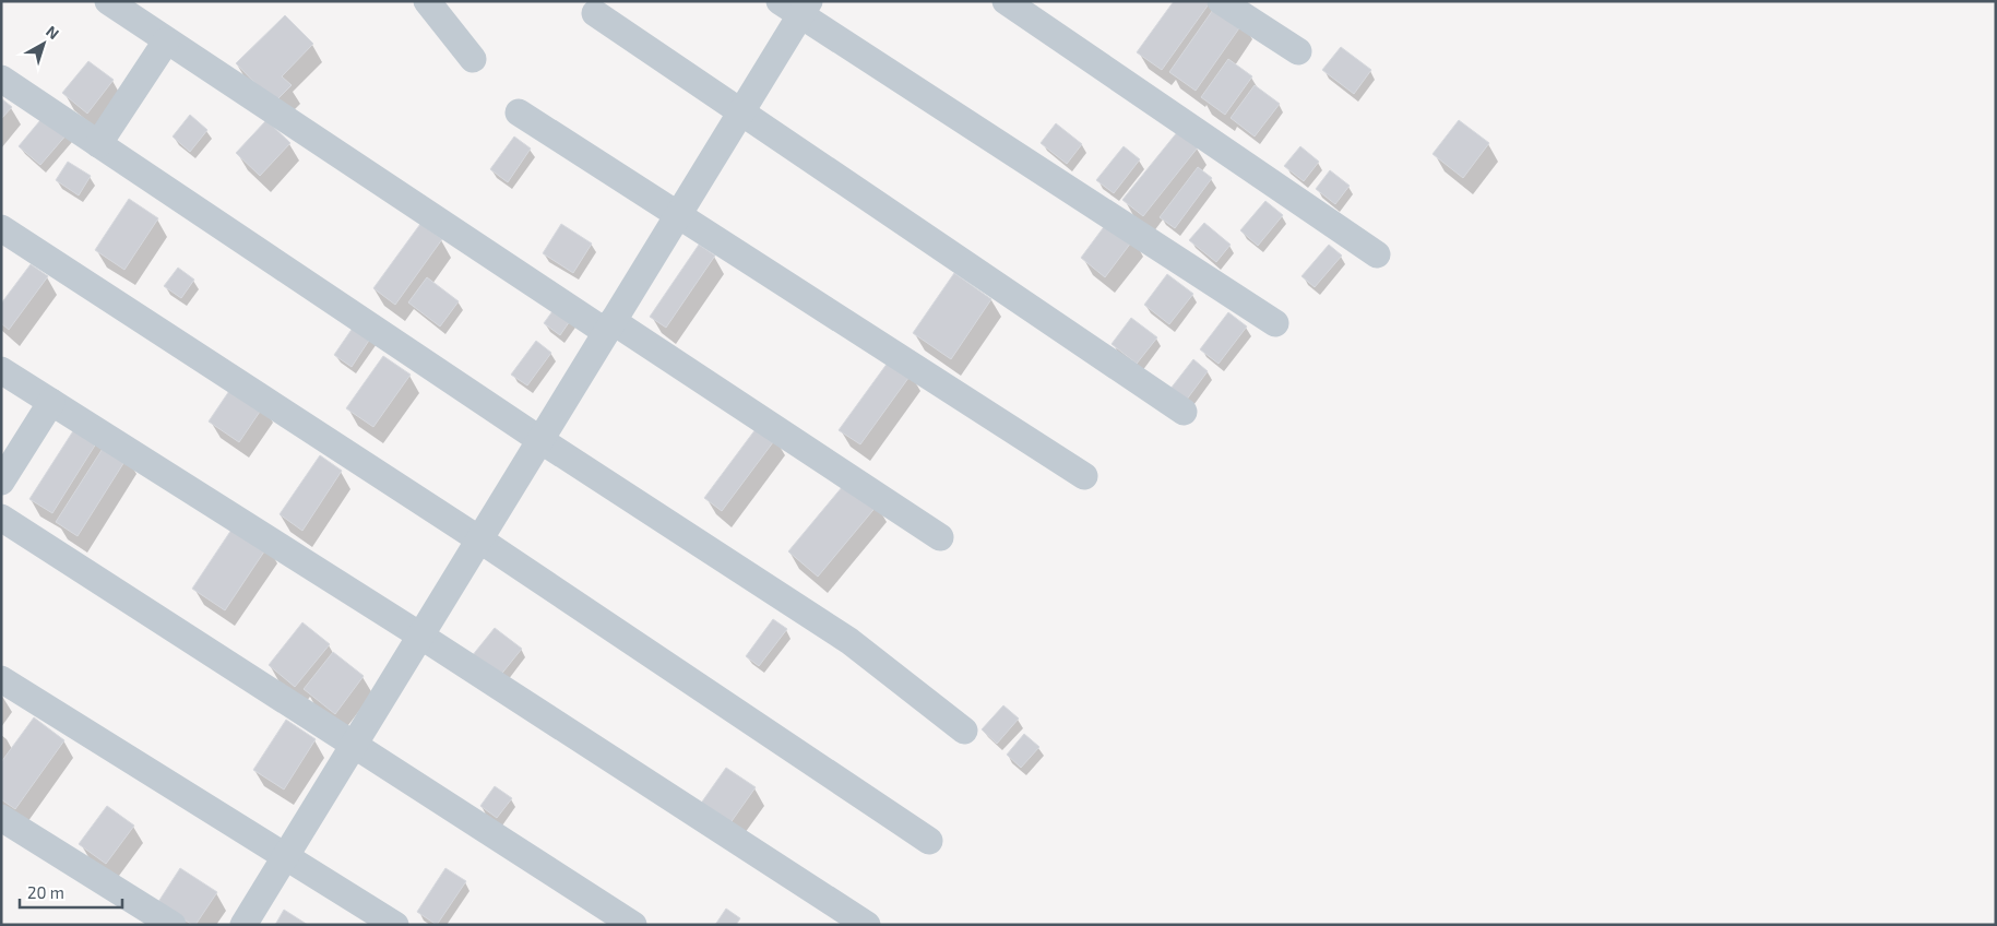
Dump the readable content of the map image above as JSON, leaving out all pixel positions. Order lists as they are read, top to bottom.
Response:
{
  "scale_bar": "20 m",
  "north": "top right"
}
